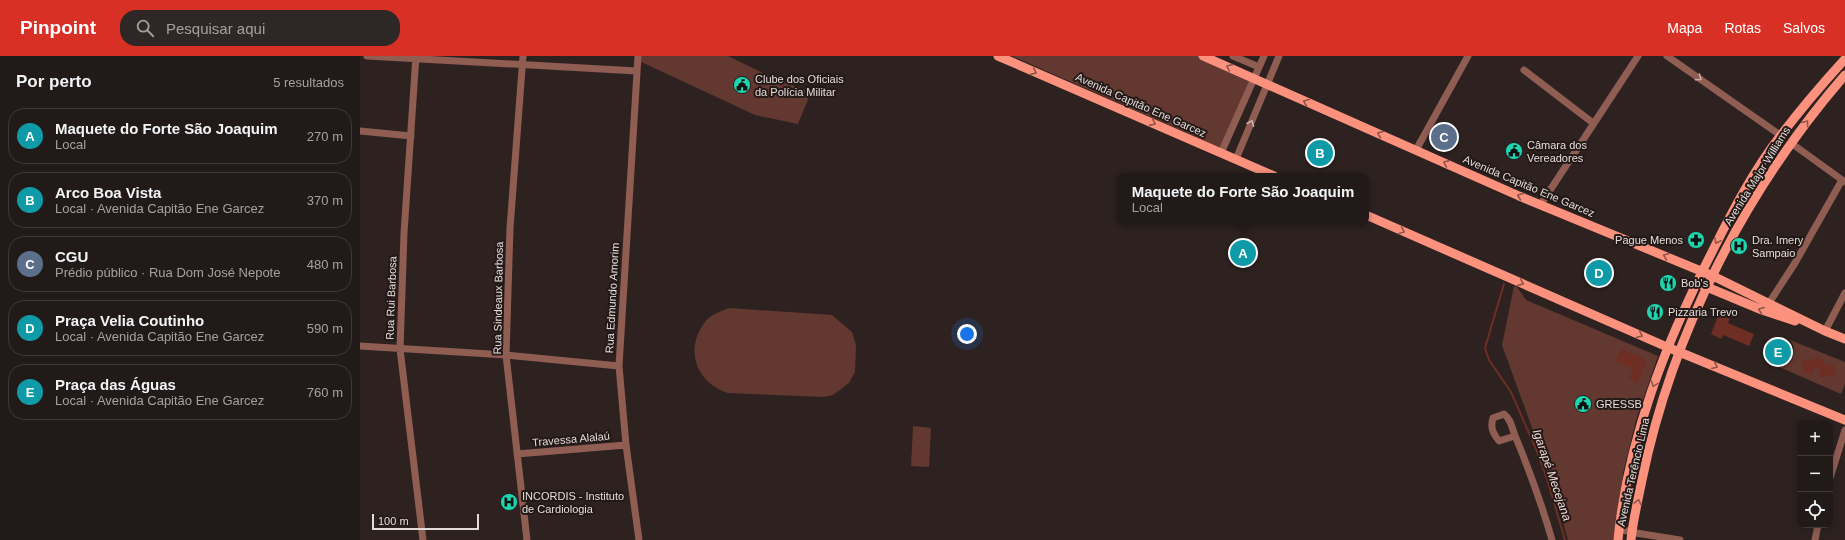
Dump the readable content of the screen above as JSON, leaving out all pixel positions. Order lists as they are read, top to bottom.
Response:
{
  "streets": {
    "main road": ["Avenida Capitão Ene Garcez", "Avenida Major Williams", "Avenida Terêncio Lima"],
    "street": [
      "Rua Rui Barbosa",
      "Rua Sindeaux Barbosa",
      "Rua Edmundo Amorim",
      "Travessa Alalaú"
    ]
  },
  "crossings": [
    ["Avenida Capitão Ene Garcez", "Avenida Major Williams"],
    ["Avenida Capitão Ene Garcez", "Avenida Terêncio Lima"],
    ["Avenida Major Williams", "Avenida Terêncio Lima"],
    ["Rua Sindeaux Barbosa", "Travessa Alalaú"],
    ["Rua Edmundo Amorim", "Travessa Alalaú"]
  ],
  "water": ["Igarapé Mecejana"],
  "places": {
    "public building": ["Clube dos Oficiais da Polícia Militar", "Câmara dos Vereadores", "GRESSB"],
    "pharmacy": ["Pague Menos"],
    "hospital": ["Dra. Imery Sampaio", "INCORDIS - Instituto de Cardiologia"],
    "restaurant": ["Bob's", "Pizzaria Trevo"]
  },
  "scale_bar": "100 m",
  "page": {
    "header": "Pinpoint",
    "search": "Pesquisar aqui",
    "nav": ["Mapa", "Rotas", "Salvos"],
    "heading": ["Por perto", "5 resultados"],
    "list": [
      {
        "mark": "A",
        "name": "Maquete do Forte São Joaquim",
        "note": "Local",
        "value": "270 m"
      },
      {
        "mark": "B",
        "name": "Arco Boa Vista",
        "note": "Local · Avenida Capitão Ene Garcez",
        "value": "370 m"
      },
      {
        "mark": "C",
        "name": "CGU",
        "note": "Prédio público · Rua Dom José Nepote",
        "value": "480 m"
      },
      {
        "mark": "D",
        "name": "Praça Velia Coutinho",
        "note": "Local · Avenida Capitão Ene Garcez",
        "value": "590 m"
      },
      {
        "mark": "E",
        "name": "Praça das Águas",
        "note": "Local · Avenida Capitão Ene Garcez",
        "value": "760 m"
      }
    ],
    "pins": [
      "C",
      "B",
      "A",
      "D",
      "E"
    ],
    "popup": ["Maquete do Forte São Joaquim", "Local"],
    "map_buttons": ["+", "−"],
    "scale": "100 m"
  }
}
